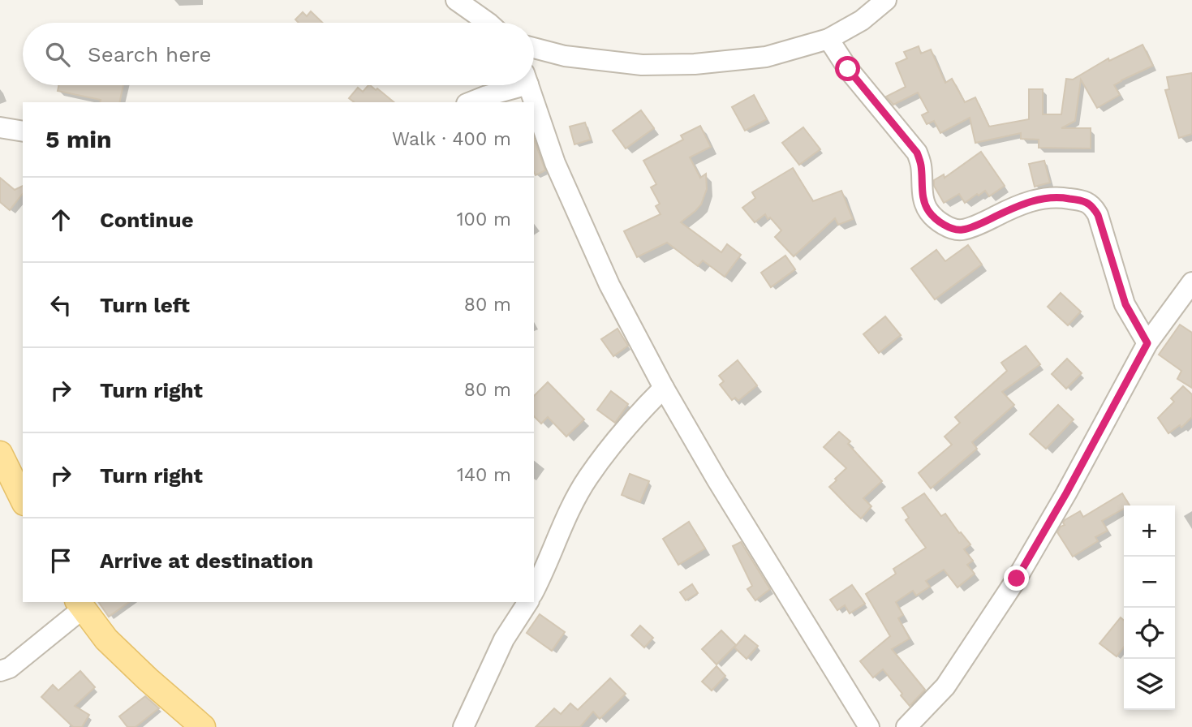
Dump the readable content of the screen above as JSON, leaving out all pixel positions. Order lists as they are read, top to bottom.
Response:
{
  "page": {
    "search": "Search here",
    "heading": ["5 min", "Walk · 400 m"],
    "list": [
      ["Continue", "100 m"],
      ["Turn left", "80 m"],
      ["Turn right", "80 m"],
      ["Turn right", "140 m"],
      "Arrive at destination"
    ],
    "map_buttons": ["+", "−"]
  }
}
